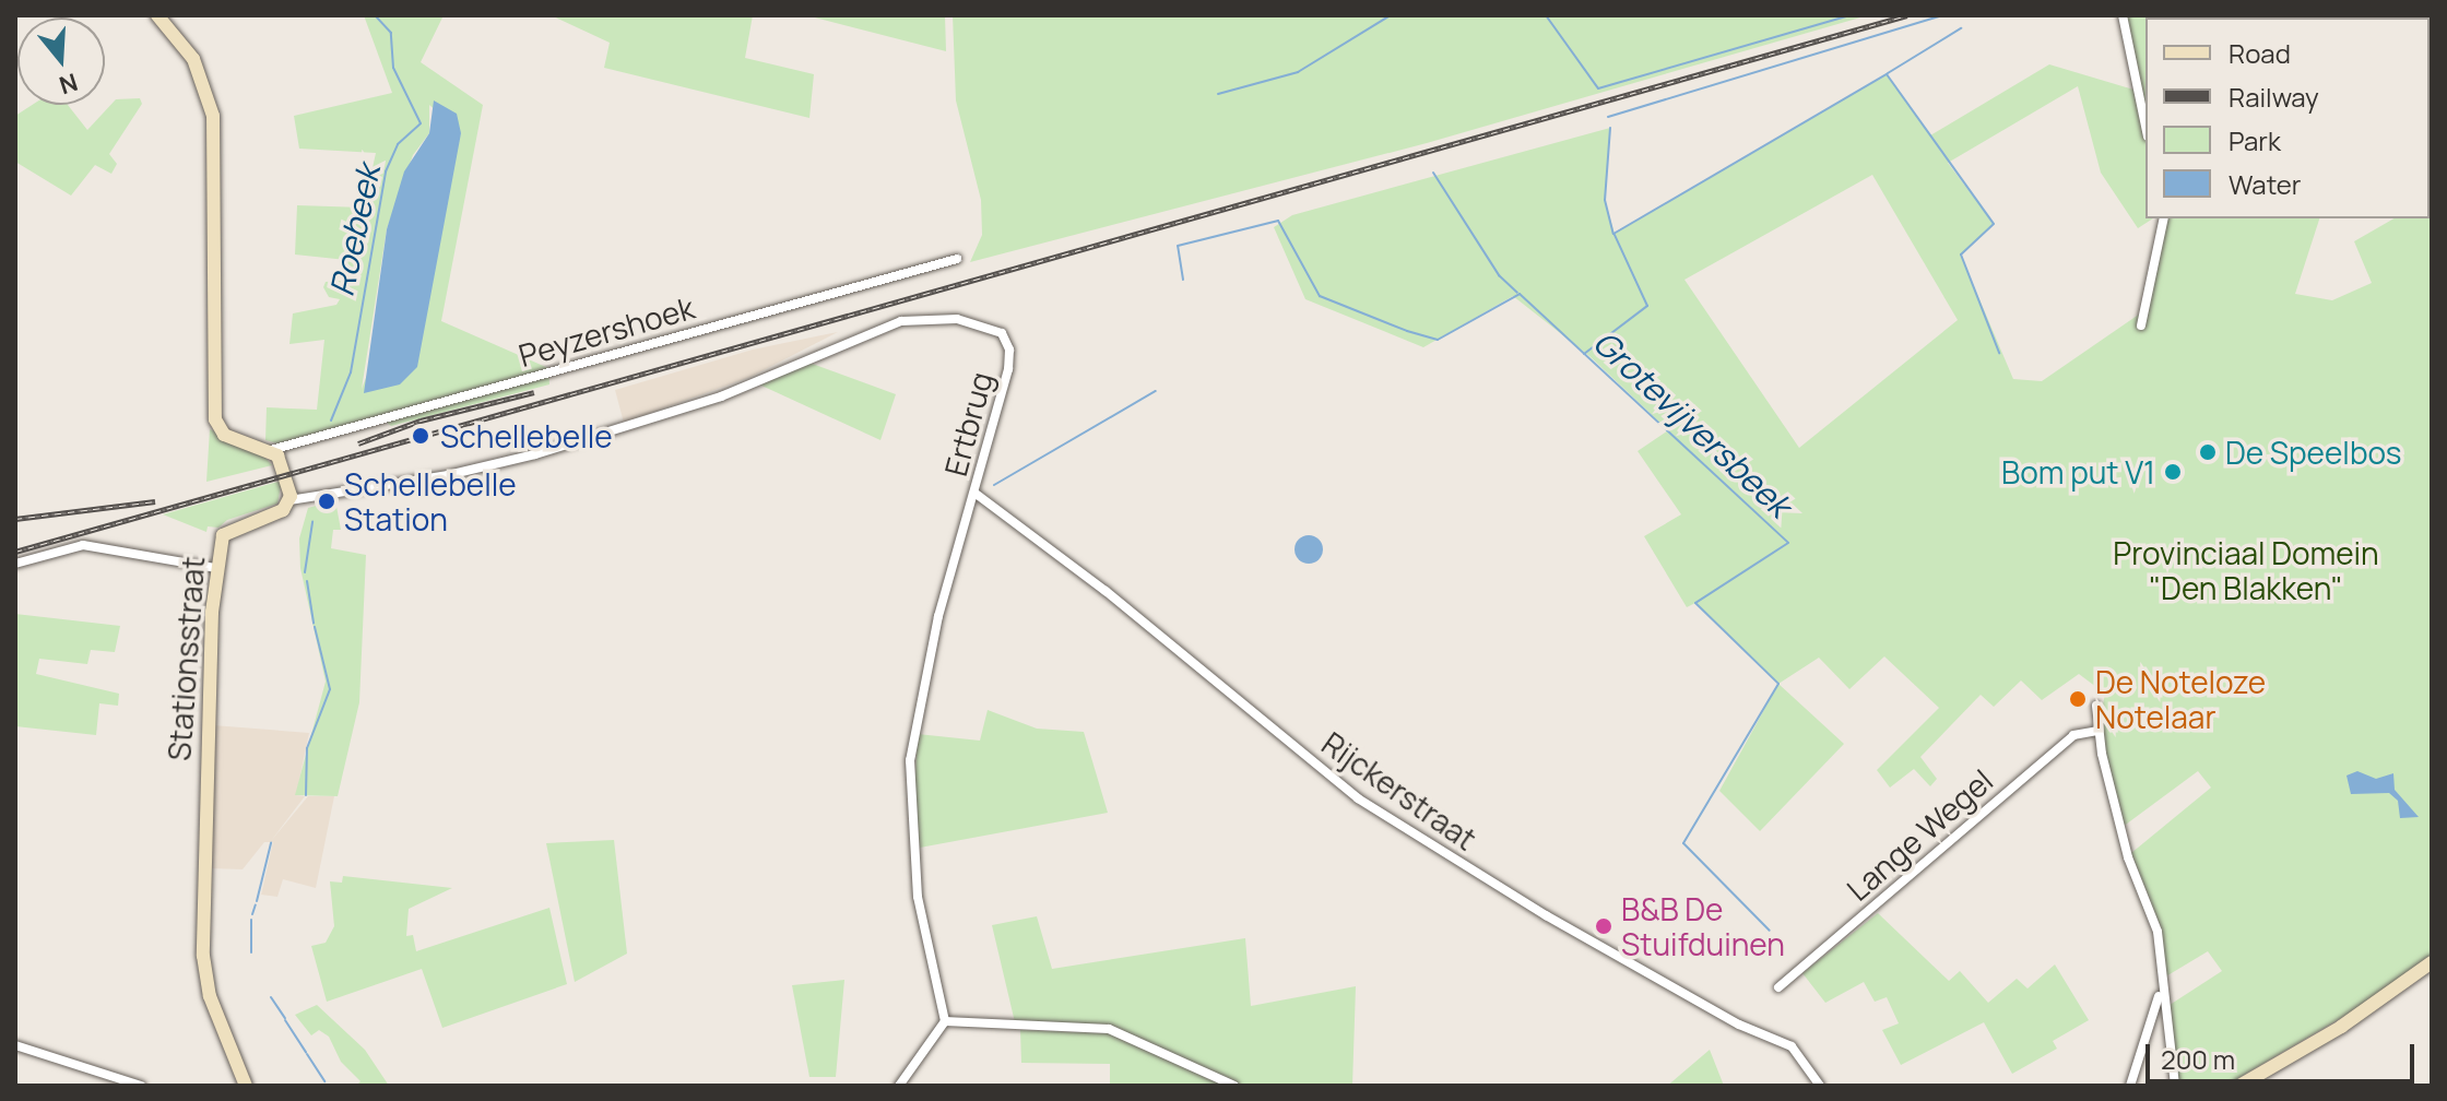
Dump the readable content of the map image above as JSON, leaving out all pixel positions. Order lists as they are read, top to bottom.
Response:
{
  "streets": {
    "street": [
      "Peyzershoek",
      "Ertbrug",
      "Stationsstraat",
      "Rijckerstraat",
      "Lange Wegel"
    ]
  },
  "crossings": [
    ["Ertbrug", "Stationsstraat"],
    ["Ertbrug", "Rijckerstraat"]
  ],
  "water": ["Roebeek", "Grotevijversbeek"],
  "parks": ["Provinciaal Domein \"Den Blakken\""],
  "places": [
    "Schellebelle",
    "De Speelbos",
    "Bom put V1",
    "Schellebelle Station",
    "De Noteloze Notelaar",
    "B&B De Stuifduinen"
  ],
  "legend": [
    "Road",
    "Railway",
    "Park",
    "Water"
  ],
  "scale_bar": "200 m",
  "north": "bottom"
}
